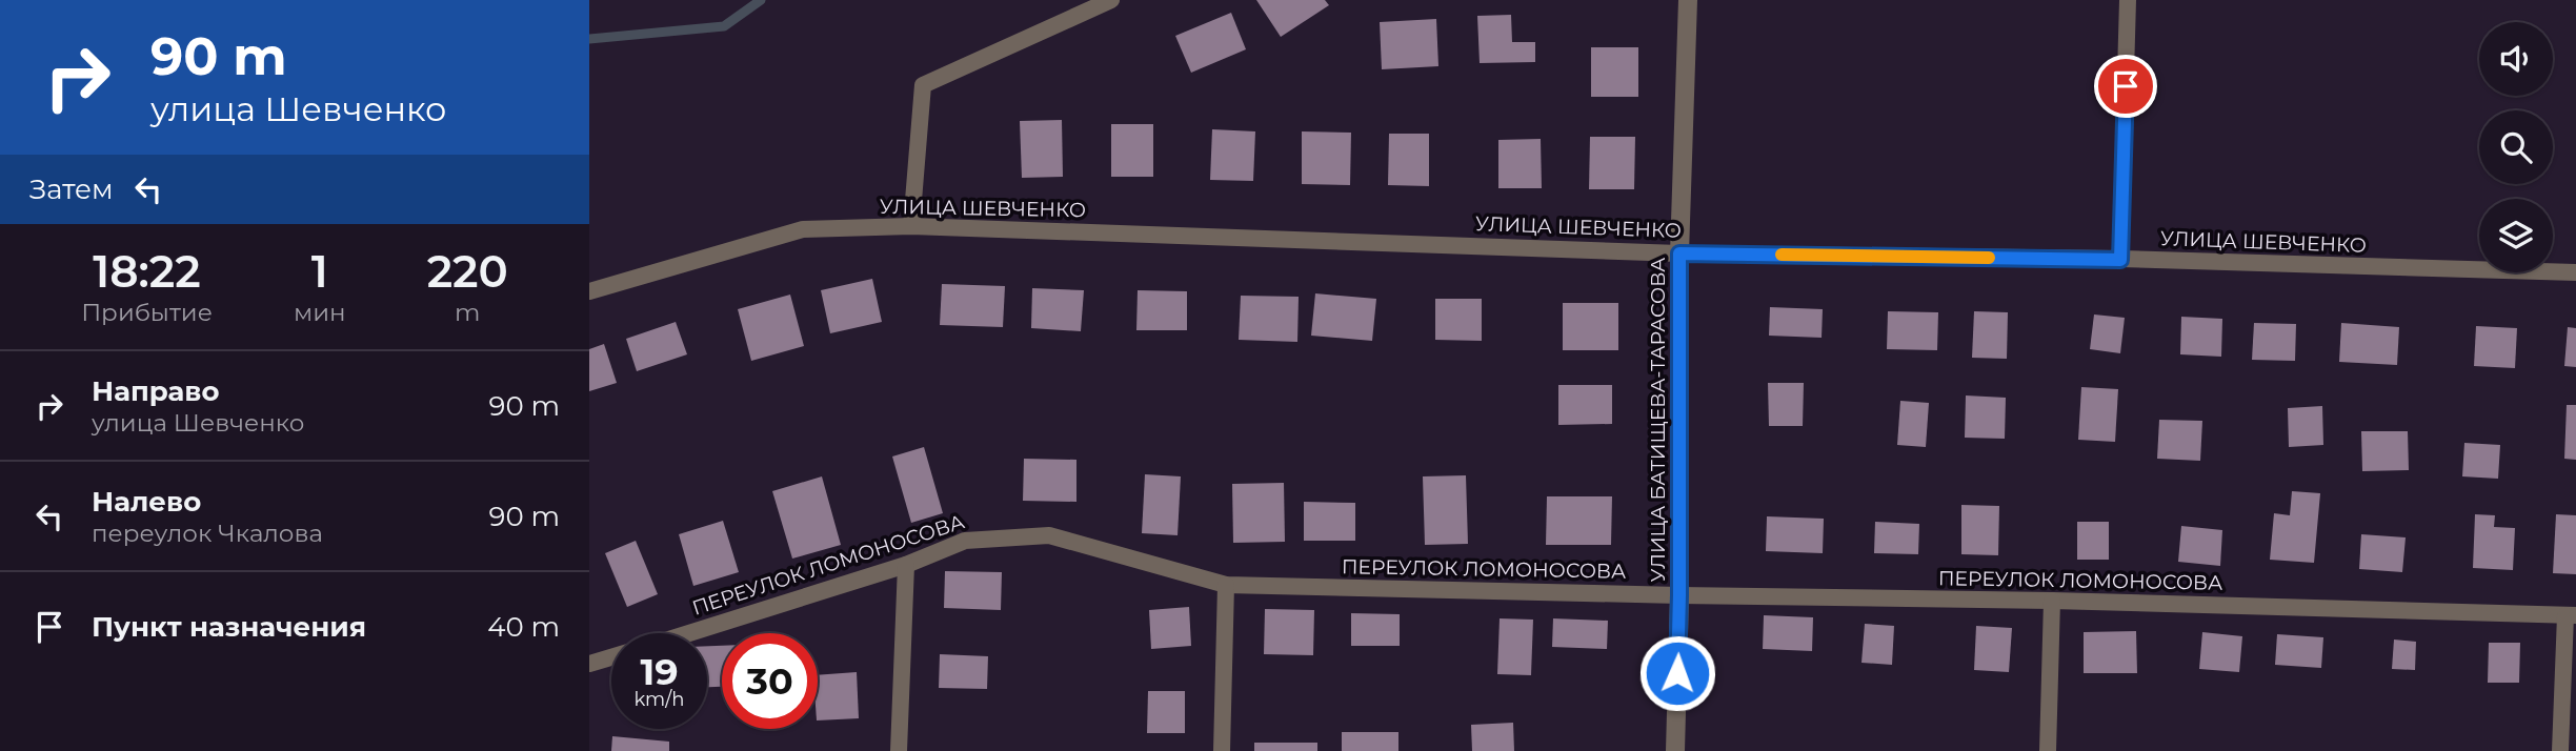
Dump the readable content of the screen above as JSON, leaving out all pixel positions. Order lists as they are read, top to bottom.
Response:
{
  "streets": {
    "street": ["УЛИЦА БАТИЩЕВА-ТАРАСОВА"],
    "lane": ["УЛИЦА ШЕВЧЕНКО", "ПЕРЕУЛОК ЛОМОНОСОВА"]
  },
  "crossings": [
    ["УЛИЦА ШЕВЧЕНКО", "УЛИЦА БАТИЩЕВА-ТАРАСОВА"],
    ["УЛИЦА БАТИЩЕВА-ТАРАСОВА", "ПЕРЕУЛОК ЛОМОНОСОВА"]
  ],
  "page": {
    "turn": ["90 m", "улица Шевченко"],
    "then": "Затем",
    "eta": [
      "18:22",
      "Прибытие",
      "1",
      "мин",
      "220",
      "m"
    ],
    "list": [
      {
        "name": "Направо",
        "note": "улица Шевченко",
        "value": "90 m"
      },
      {
        "name": "Налево",
        "note": "переулок Чкалова",
        "value": "90 m"
      },
      {
        "name": "Пункт назначения",
        "value": "40 m"
      }
    ],
    "speed": "19 km/h",
    "limit": "30"
  }
}
